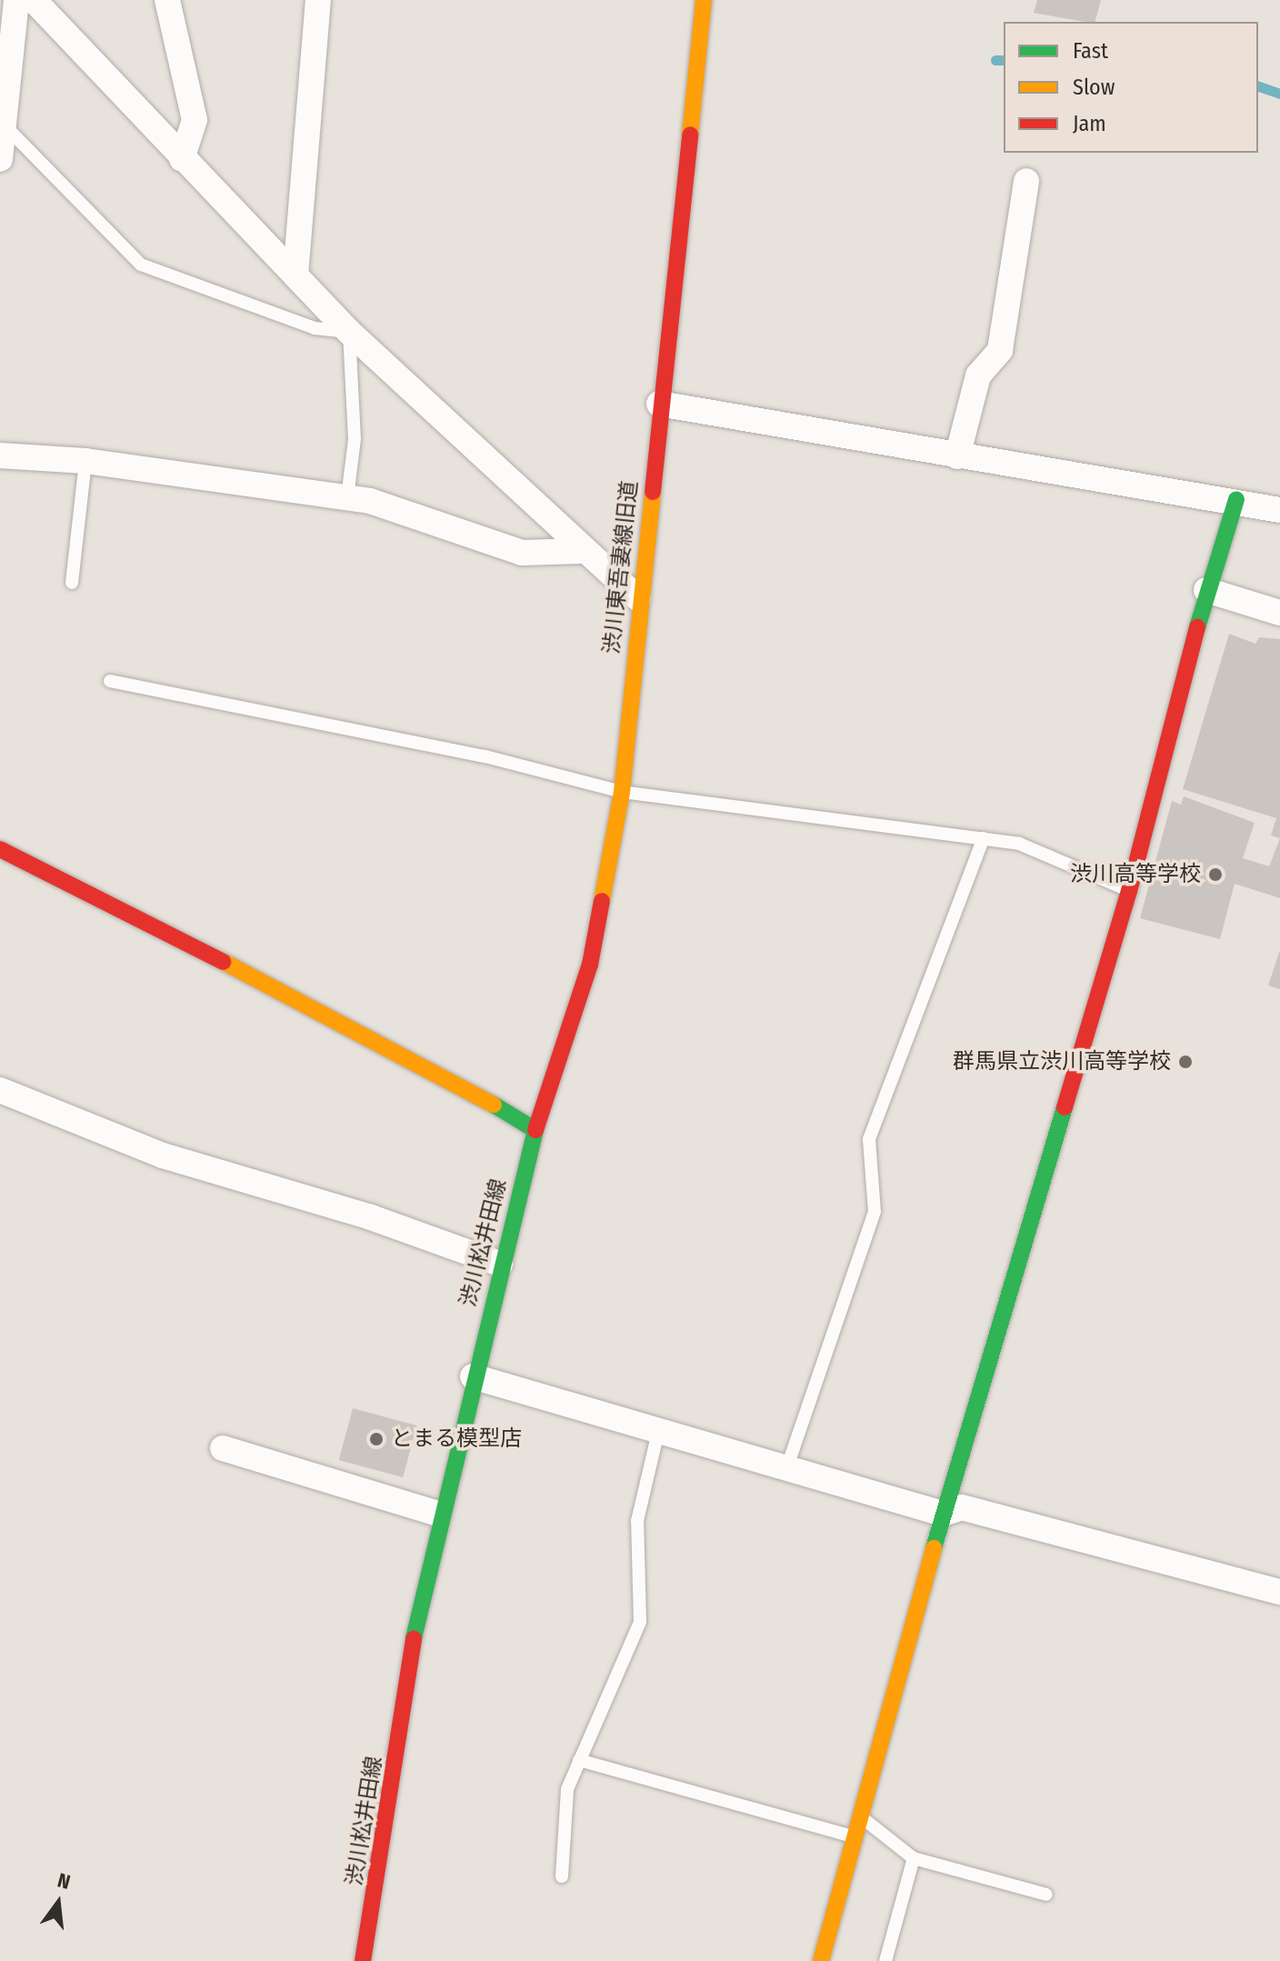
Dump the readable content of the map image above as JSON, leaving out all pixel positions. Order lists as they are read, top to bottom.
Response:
{
  "streets": {
    "street": ["渋川東吾妻線旧道", "渋川松井田線"]
  },
  "crossings": [
    ["渋川東吾妻線旧道", "渋川松井田線"]
  ],
  "places": ["渋川高等学校", "群馬県立渋川高等学校", "とまる模型店"],
  "legend": ["Fast", "Slow", "Jam"],
  "north": "top"
}
